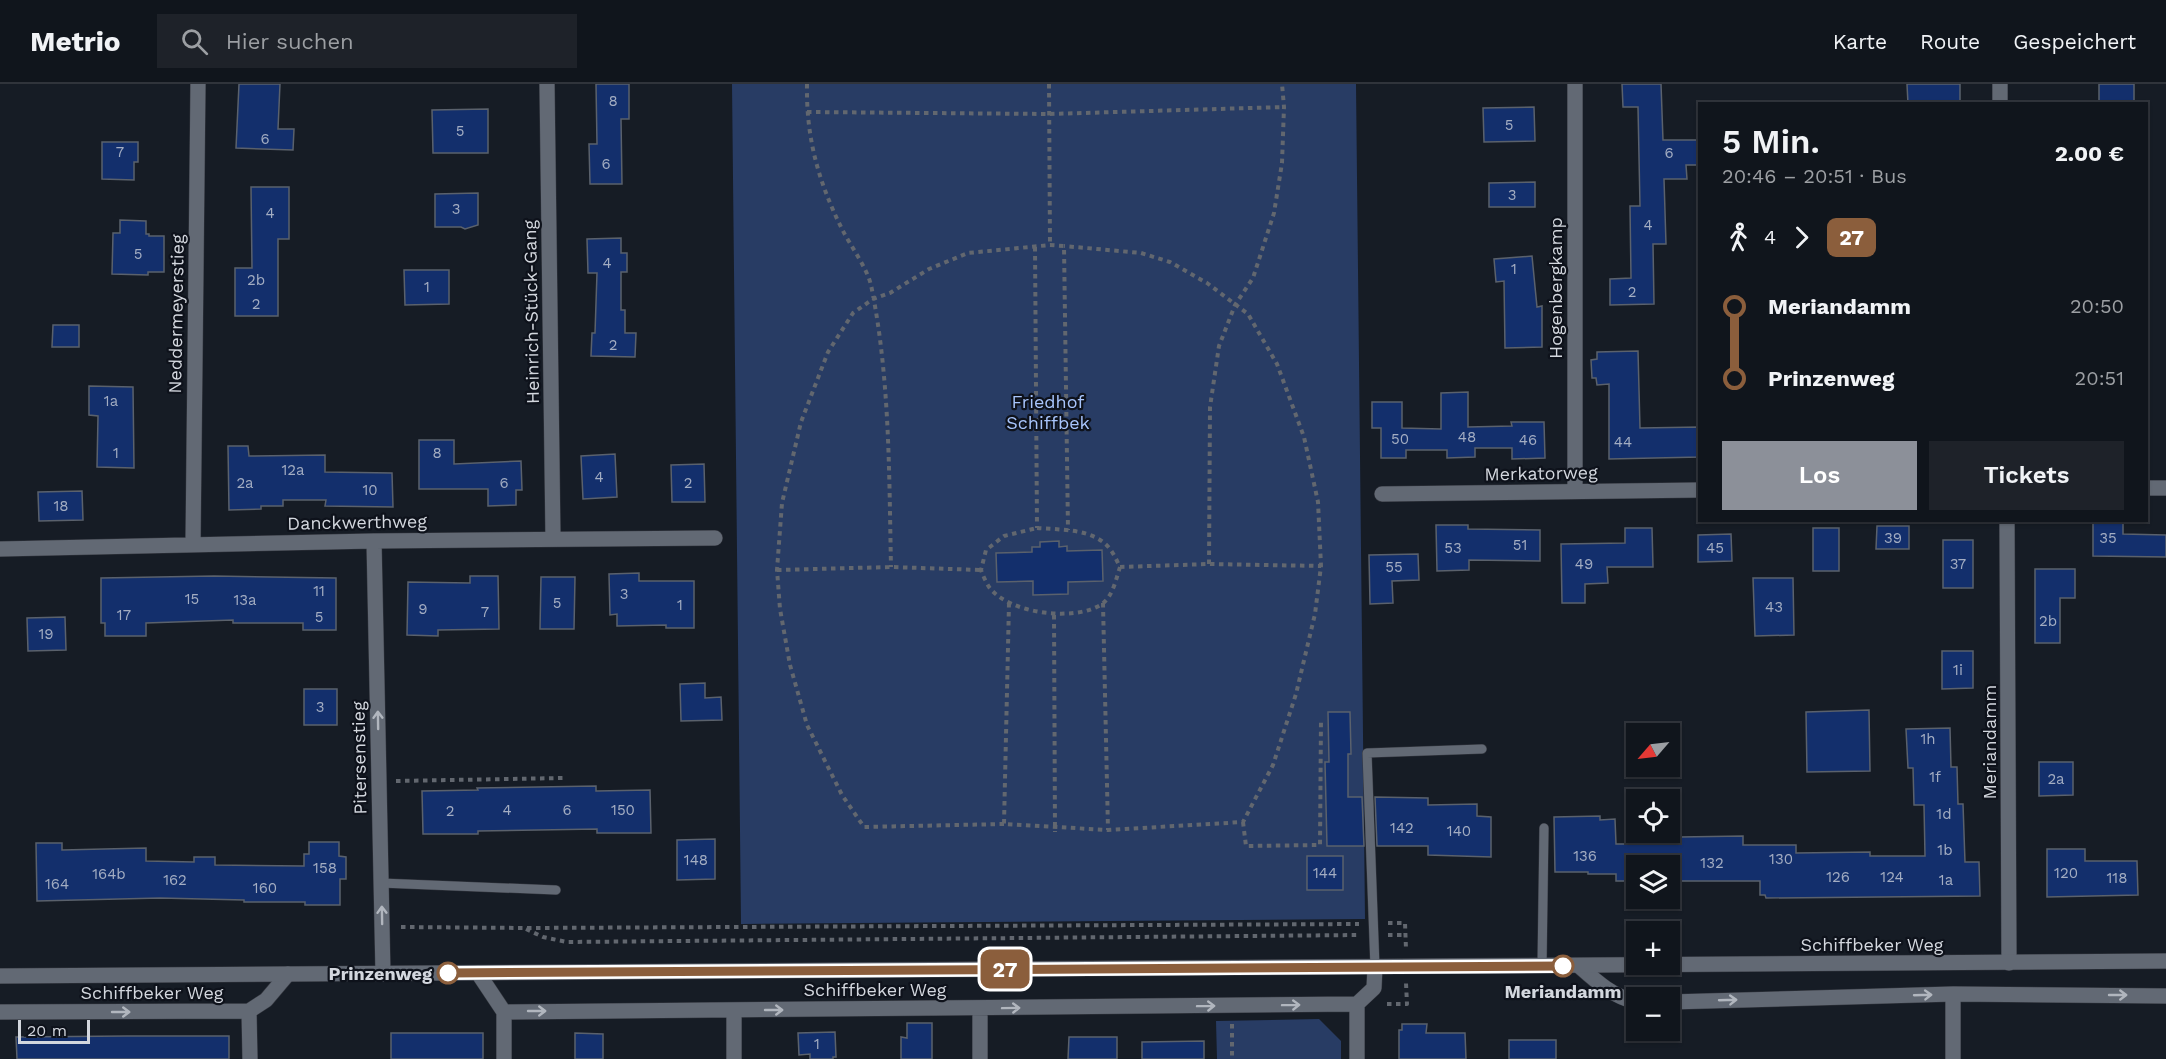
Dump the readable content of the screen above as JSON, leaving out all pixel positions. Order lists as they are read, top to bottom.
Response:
{
  "streets": {
    "street": [
      "Hogenbergkamp",
      "Heinrich-Stück-Gang",
      "Neddermeyerstieg",
      "Merkatorweg",
      "Danckwerthweg",
      "Meriandamm",
      "Pitersenstieg",
      "Schiffbeker Weg"
    ]
  },
  "crossings": [
    ["Hogenbergkamp", "Merkatorweg"],
    ["Heinrich-Stück-Gang", "Danckwerthweg"],
    ["Neddermeyerstieg", "Danckwerthweg"],
    ["Danckwerthweg", "Pitersenstieg"],
    ["Meriandamm", "Schiffbeker Weg"],
    ["Pitersenstieg", "Schiffbeker Weg"]
  ],
  "one_way": ["Pitersenstieg"],
  "parks": ["Friedhof Schiffbek"],
  "places": ["Meriandamm", "Prinzenweg"],
  "lines": ["bus line 27"],
  "house_numbers": [
    "8",
    "5",
    "5",
    "6",
    "7",
    "6",
    "6",
    "3",
    "3",
    "4",
    "4",
    "5",
    "4",
    "1",
    "2b",
    "1",
    "2",
    "2",
    "2",
    "1a",
    "48",
    "50",
    "46",
    "44",
    "1",
    "8",
    "12a",
    "4",
    "2a",
    "6",
    "2",
    "10",
    "18",
    "39",
    "35",
    "51",
    "53",
    "45",
    "49",
    "37",
    "55",
    "11",
    "3",
    "15",
    "13a",
    "5",
    "1",
    "43",
    "9",
    "7",
    "17",
    "5",
    "2b",
    "19",
    "1i",
    "3",
    "1h",
    "1f",
    "2a",
    "4",
    "6",
    "150",
    "2",
    "1d",
    "142",
    "140",
    "1b",
    "136",
    "130",
    "148",
    "132",
    "158",
    "144",
    "120",
    "164b",
    "126",
    "124",
    "118",
    "162",
    "1a",
    "164",
    "160",
    "1"
  ],
  "scale_bar": "20 m",
  "north": "bottom left",
  "page": {
    "header": "Metrio",
    "search": "Hier suchen",
    "nav": ["Karte", "Route", "Gespeichert"],
    "on_map": "27",
    "heading": ["5 Min.", "20:46 – 20:51 · Bus", "2.00 €"],
    "legs": ["4", "27"],
    "list": [
      {
        "name": "Meriandamm",
        "value": "20:50"
      },
      {
        "name": "Prinzenweg",
        "value": "20:51"
      }
    ],
    "buttons": ["Los", "Tickets"],
    "map_buttons": ["+", "−"],
    "scale": "20 m"
  }
}
